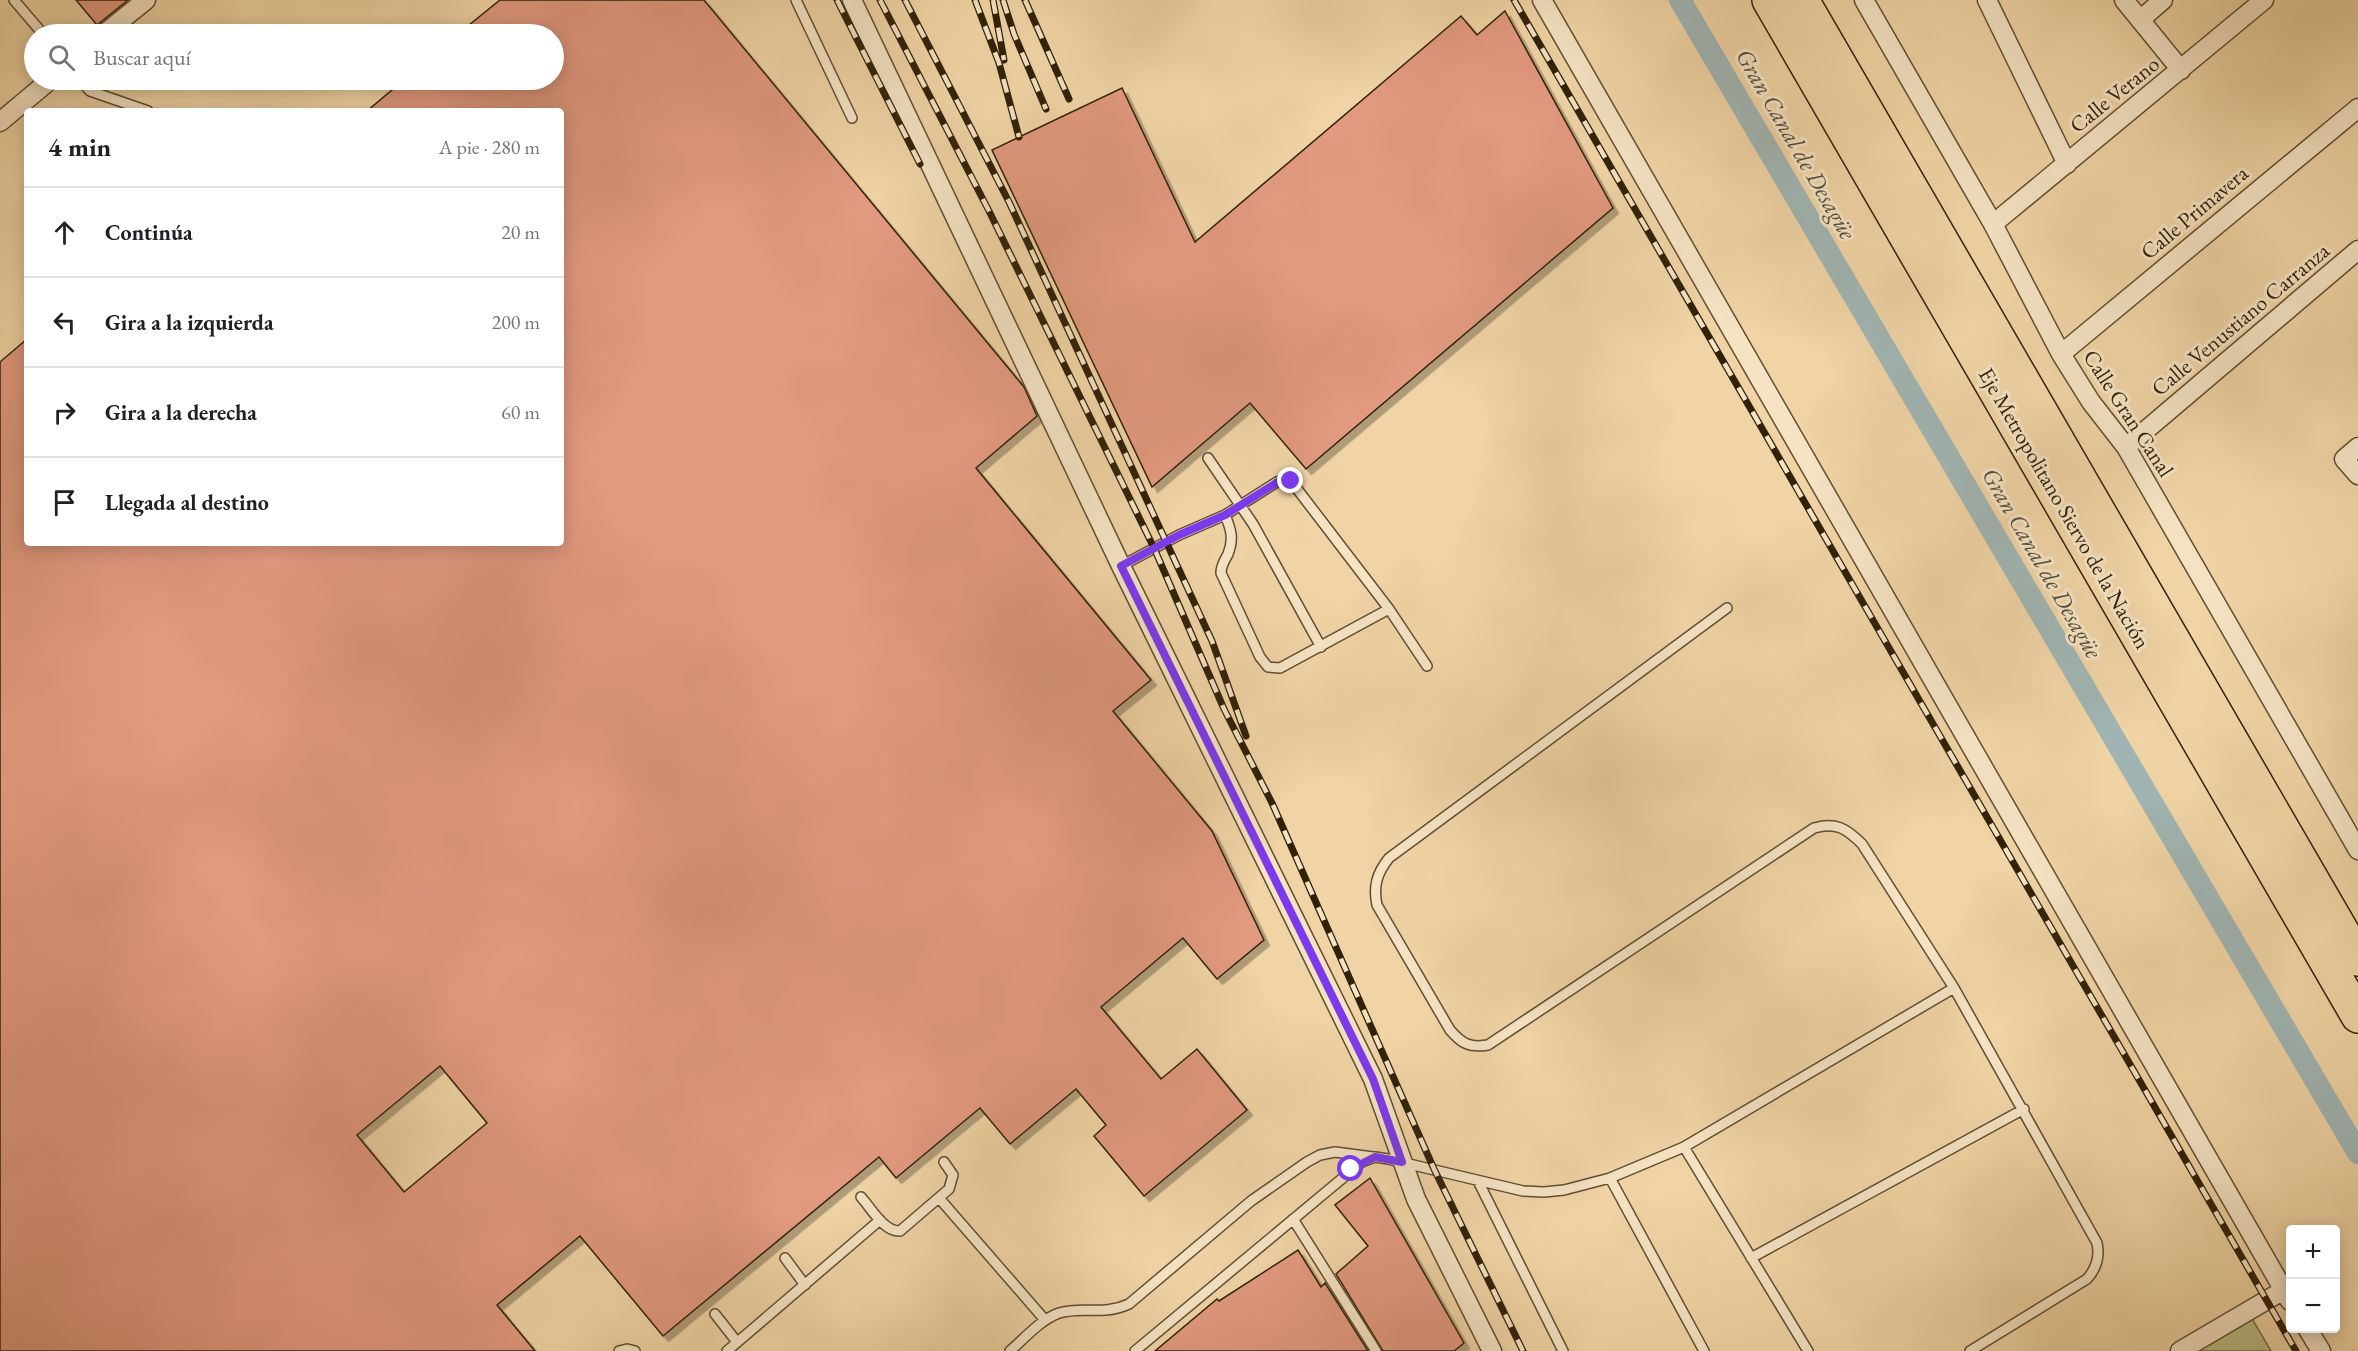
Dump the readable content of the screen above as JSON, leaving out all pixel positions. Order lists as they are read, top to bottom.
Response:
{
  "streets": {
    "highway": ["Eje Metropolitano Siervo de la Nación"],
    "street": [
      "Calle Verano",
      "Calle Primavera",
      "Calle Venustiano Carranza",
      "Calle Gran Canal"
    ]
  },
  "crossings": [
    ["Calle Verano", "Calle Gran Canal"],
    ["Calle Primavera", "Calle Gran Canal"],
    ["Calle Venustiano Carranza", "Calle Gran Canal"]
  ],
  "water": ["Gran Canal de Desagüe"],
  "page": {
    "search": "Buscar aquí",
    "heading": ["4 min", "A pie · 280 m"],
    "list": [
      ["Continúa", "20 m"],
      ["Gira a la izquierda", "200 m"],
      ["Gira a la derecha", "60 m"],
      "Llegada al destino"
    ],
    "map_buttons": ["+", "−"]
  }
}
